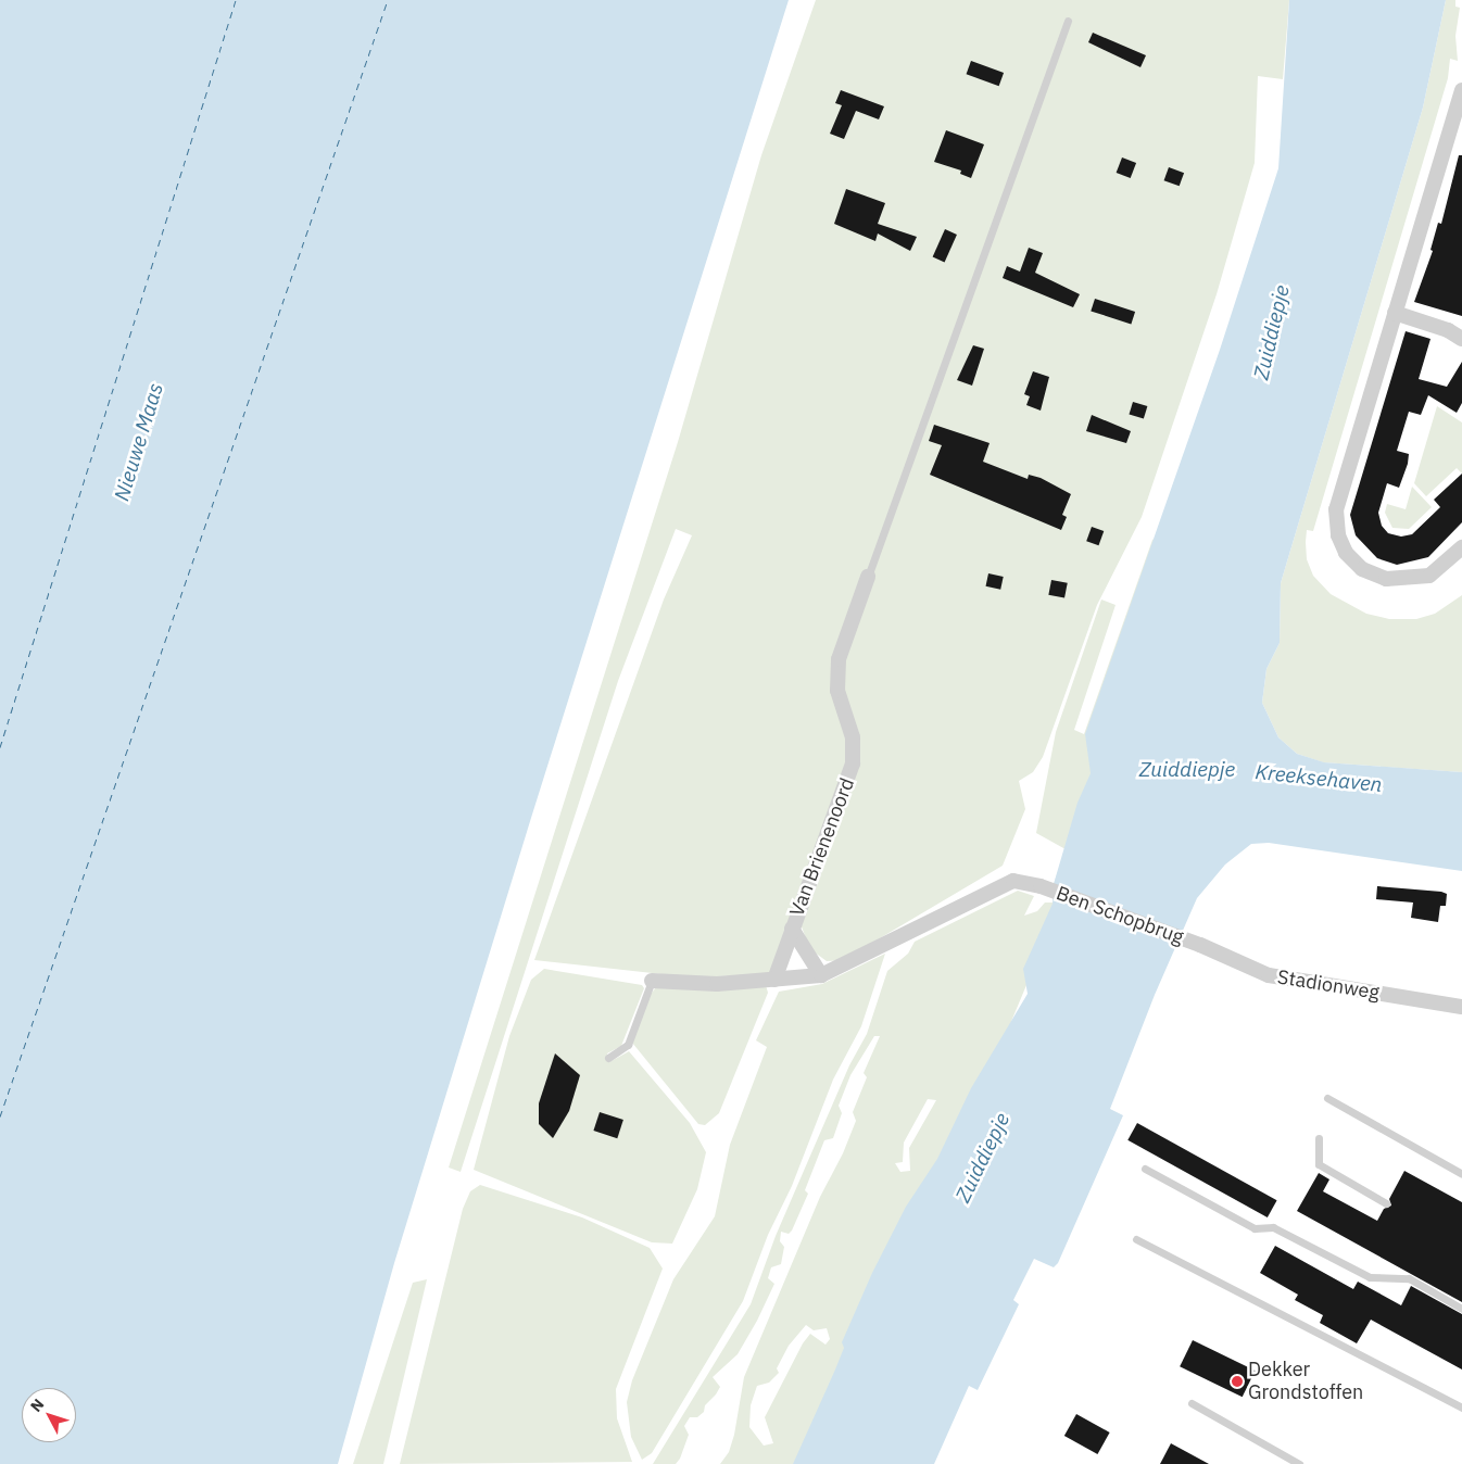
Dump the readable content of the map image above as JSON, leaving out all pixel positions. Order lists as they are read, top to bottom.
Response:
{
  "streets": {
    "street": ["Van Brienenoord", "Ben Schopbrug", "Stadionweg"]
  },
  "crossings": [
    ["Van Brienenoord", "Ben Schopbrug"],
    ["Ben Schopbrug", "Stadionweg"]
  ],
  "water": ["Zuiddiepje", "Nieuwe Maas", "Kreeksehaven"],
  "places": ["Dekker Grondstoffen"],
  "north": "top left"
}
